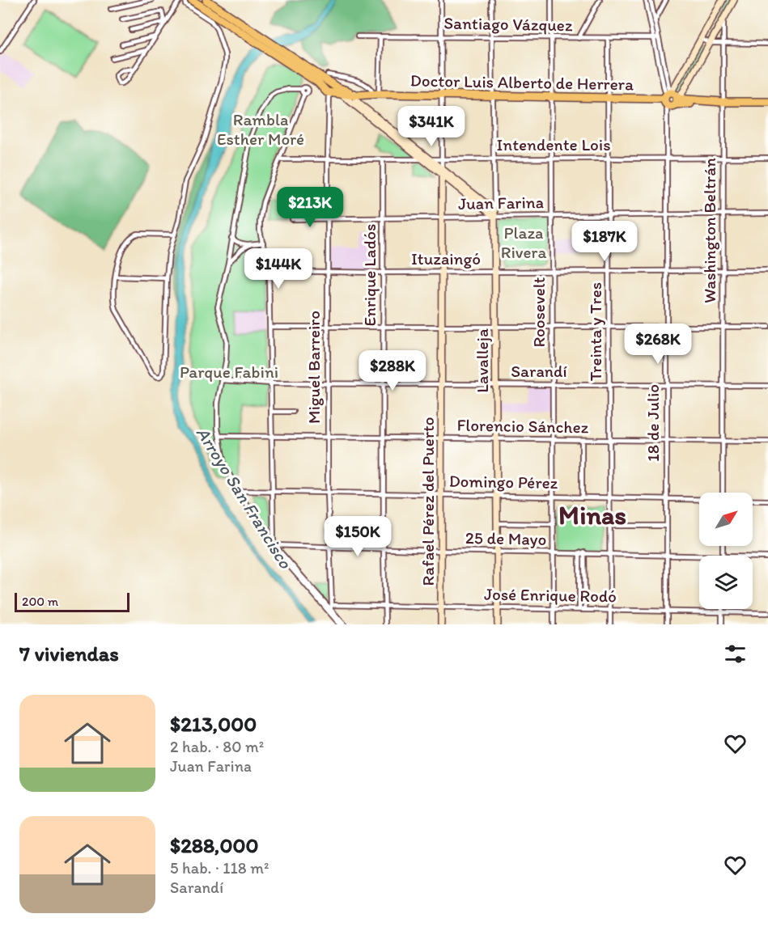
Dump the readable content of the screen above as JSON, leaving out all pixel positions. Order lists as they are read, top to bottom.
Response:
{
  "streets": {
    "highway": ["Doctor Luis Alberto de Herrera"],
    "main road": ["Lavalleja", "Rafael Pérez del Puerto"],
    "street": [
      "Santiago Vázquez",
      "Intendente Lois",
      "Juan Farina",
      "Washington Beltrán",
      "Ituzaingó",
      "Enrique Ladós",
      "Roosevelt",
      "Treinta y Tres",
      "Miguel Barreiro",
      "Sarandí",
      "18 de Julio",
      "Florencio Sánchez",
      "Domingo Pérez",
      "25 de Mayo",
      "José Enrique Rodó"
    ]
  },
  "crossings": [
    ["Santiago Vázquez", "Roosevelt"],
    ["Santiago Vázquez", "Treinta y Tres"],
    ["Santiago Vázquez", "Lavalleja"],
    ["Santiago Vázquez", "18 de Julio"],
    ["Santiago Vázquez", "Rafael Pérez del Puerto"],
    ["Doctor Luis Alberto de Herrera", "Washington Beltrán"],
    ["Doctor Luis Alberto de Herrera", "Roosevelt"],
    ["Doctor Luis Alberto de Herrera", "Treinta y Tres"],
    ["Doctor Luis Alberto de Herrera", "Lavalleja"],
    ["Doctor Luis Alberto de Herrera", "Miguel Barreiro"],
    ["Doctor Luis Alberto de Herrera", "18 de Julio"],
    ["Doctor Luis Alberto de Herrera", "Rafael Pérez del Puerto"],
    ["Intendente Lois", "Washington Beltrán"],
    ["Intendente Lois", "Enrique Ladós"],
    ["Intendente Lois", "Roosevelt"],
    ["Intendente Lois", "Treinta y Tres"],
    ["Intendente Lois", "Lavalleja"],
    ["Intendente Lois", "Miguel Barreiro"],
    ["Intendente Lois", "18 de Julio"],
    ["Intendente Lois", "Rafael Pérez del Puerto"],
    ["Juan Farina", "Washington Beltrán"],
    ["Juan Farina", "Enrique Ladós"],
    ["Juan Farina", "Roosevelt"],
    ["Juan Farina", "Treinta y Tres"],
    ["Juan Farina", "Lavalleja"],
    ["Juan Farina", "Miguel Barreiro"],
    ["Juan Farina", "18 de Julio"],
    ["Juan Farina", "Rafael Pérez del Puerto"],
    ["Washington Beltrán", "Ituzaingó"],
    ["Washington Beltrán", "Sarandí"],
    ["Washington Beltrán", "Florencio Sánchez"],
    ["Ituzaingó", "Enrique Ladós"],
    ["Ituzaingó", "Roosevelt"],
    ["Ituzaingó", "Treinta y Tres"],
    ["Ituzaingó", "Lavalleja"],
    ["Ituzaingó", "Miguel Barreiro"],
    ["Ituzaingó", "18 de Julio"],
    ["Ituzaingó", "Rafael Pérez del Puerto"],
    ["Enrique Ladós", "Sarandí"],
    ["Enrique Ladós", "Florencio Sánchez"],
    ["Enrique Ladós", "Domingo Pérez"],
    ["Enrique Ladós", "25 de Mayo"],
    ["Enrique Ladós", "José Enrique Rodó"],
    ["Roosevelt", "Sarandí"],
    ["Roosevelt", "Florencio Sánchez"],
    ["Roosevelt", "Domingo Pérez"],
    ["Roosevelt", "25 de Mayo"],
    ["Roosevelt", "José Enrique Rodó"],
    ["Treinta y Tres", "Sarandí"],
    ["Treinta y Tres", "Florencio Sánchez"],
    ["Treinta y Tres", "Domingo Pérez"],
    ["Treinta y Tres", "25 de Mayo"],
    ["Treinta y Tres", "José Enrique Rodó"],
    ["Lavalleja", "Sarandí"],
    ["Lavalleja", "Florencio Sánchez"],
    ["Lavalleja", "Domingo Pérez"],
    ["Lavalleja", "25 de Mayo"],
    ["Lavalleja", "José Enrique Rodó"],
    ["Miguel Barreiro", "Sarandí"],
    ["Miguel Barreiro", "Florencio Sánchez"],
    ["Miguel Barreiro", "Domingo Pérez"],
    ["Miguel Barreiro", "25 de Mayo"],
    ["Miguel Barreiro", "José Enrique Rodó"],
    ["Sarandí", "18 de Julio"],
    ["Sarandí", "Rafael Pérez del Puerto"],
    ["18 de Julio", "Florencio Sánchez"],
    ["18 de Julio", "Domingo Pérez"],
    ["18 de Julio", "25 de Mayo"],
    ["18 de Julio", "José Enrique Rodó"],
    ["Florencio Sánchez", "Rafael Pérez del Puerto"],
    ["Domingo Pérez", "Rafael Pérez del Puerto"],
    ["Rafael Pérez del Puerto", "25 de Mayo"],
    ["Rafael Pérez del Puerto", "José Enrique Rodó"]
  ],
  "districts": ["Minas"],
  "water": ["Arroyo San Francisco"],
  "parks": ["Rambla Esther Moré", "Plaza Rivera", "Parque Fabini"],
  "scale_bar": "200 m",
  "north": "top right",
  "page": {
    "price": [
      "$341K",
      "$213K",
      "$187K",
      "$144K",
      "$268K",
      "$288K",
      "$150K"
    ],
    "scale": "200 m",
    "heading": "7 viviendas",
    "list": [
      {
        "name": "$213,000",
        "note": "2 hab. · 80 m² · Juan Farina"
      },
      {
        "name": "$288,000",
        "note": "5 hab. · 118 m² · Sarandí"
      }
    ]
  }
}
